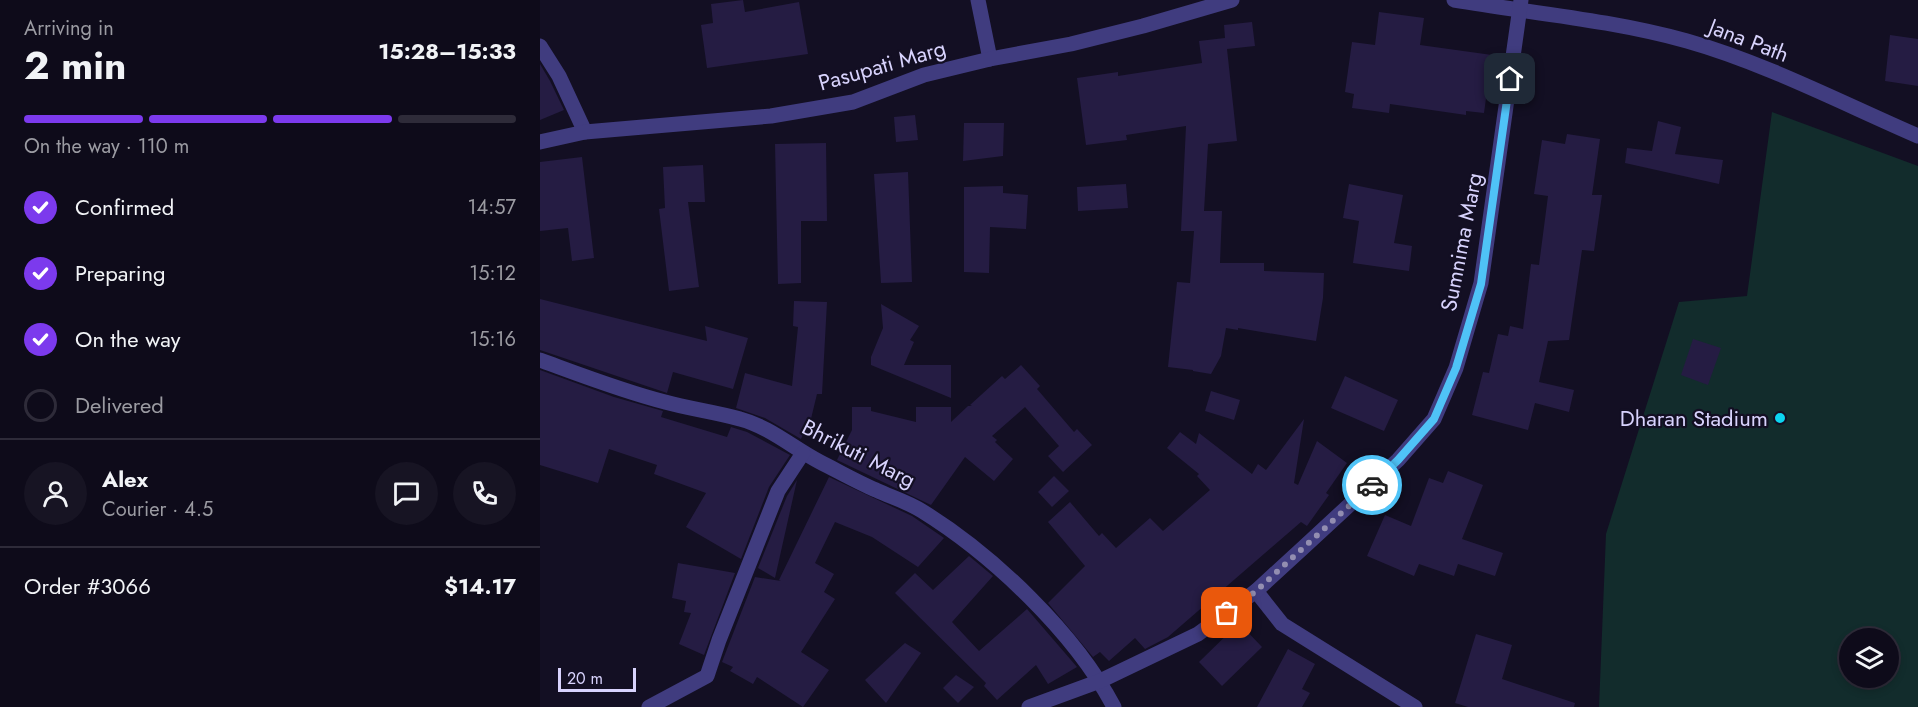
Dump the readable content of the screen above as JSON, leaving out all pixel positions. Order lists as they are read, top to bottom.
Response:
{
  "streets": {
    "street": [
      "Jana Path",
      "Pasupati Marg",
      "Sumnima Marg",
      "Bhrikuti Marg"
    ]
  },
  "crossings": [
    ["Jana Path", "Sumnima Marg"],
    ["Sumnima Marg", "Bhrikuti Marg"]
  ],
  "places": ["Dharan Stadium"],
  "scale_bar": "20 m",
  "page": {
    "heading": ["2 min", "Arriving in", "15:28–15:33"],
    "panel": [
      "Alex",
      "Courier · 4.5",
      "Order #3066",
      "$14.17"
    ],
    "bar": "On the way · 110 m",
    "list": [
      ["Confirmed", "14:57"],
      ["Preparing", "15:12"],
      ["On the way", "15:16"],
      "Delivered"
    ],
    "scale": "20 m"
  }
}
